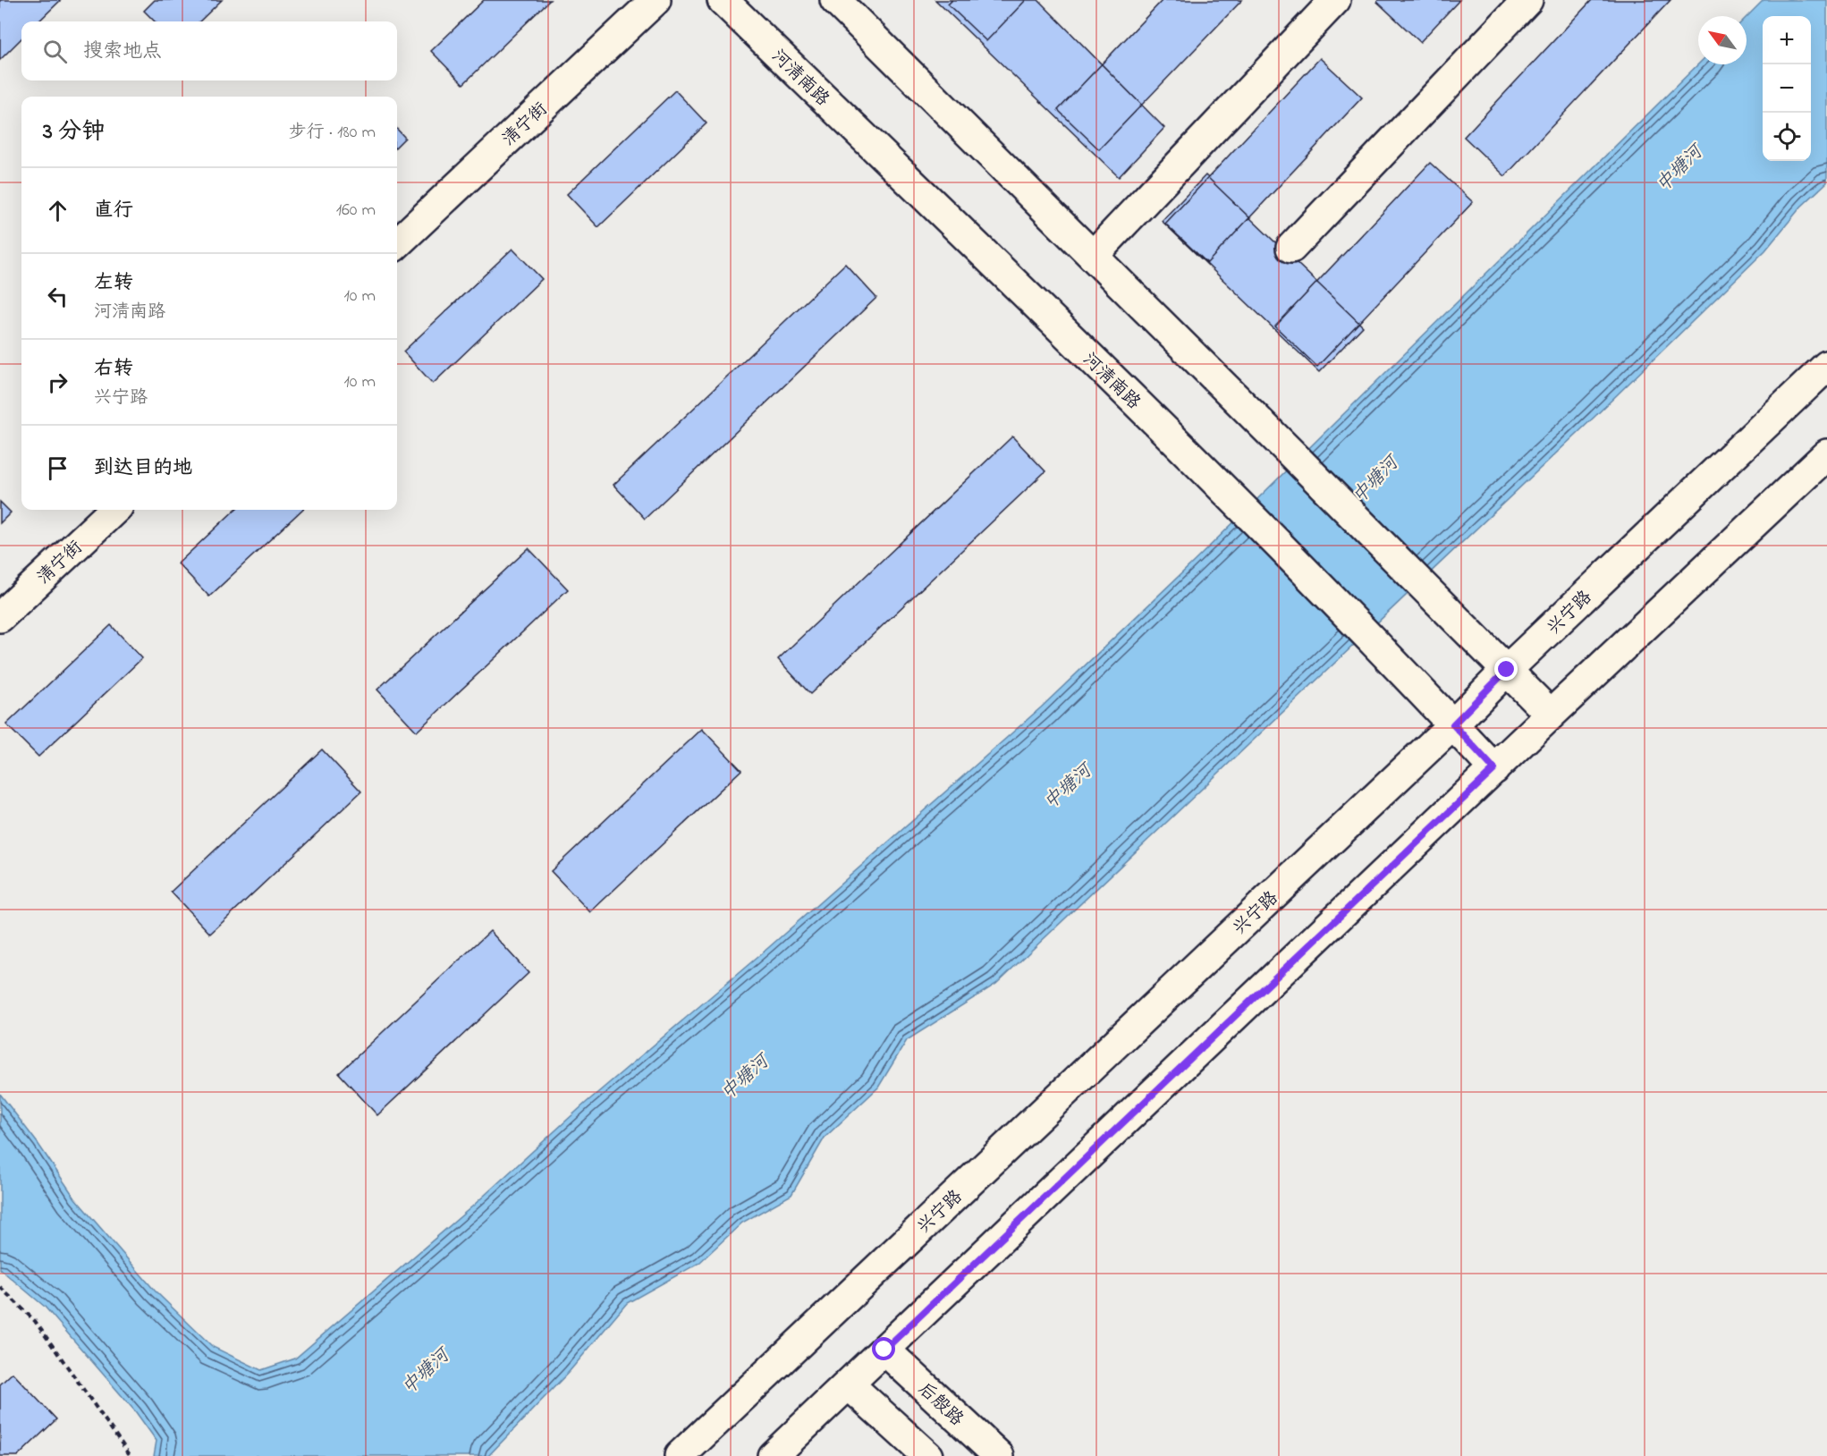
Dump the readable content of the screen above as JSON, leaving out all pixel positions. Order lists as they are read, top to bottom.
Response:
{
  "streets": {
    "main road": [
      "河清南路",
      "清宁街",
      "兴宁路",
      "后殷路"
    ]
  },
  "crossings": [
    ["河清南路", "兴宁路"]
  ],
  "water": ["中塘河"],
  "north": "top left",
  "page": {
    "map_buttons": ["+", "−"],
    "search": "搜索地点",
    "heading": ["3 分钟", "步行 · 180 m"],
    "list": [
      ["直行", "160 m"],
      ["左转", "河清南路", "10 m"],
      ["右转", "兴宁路", "10 m"],
      "到达目的地"
    ]
  }
}
